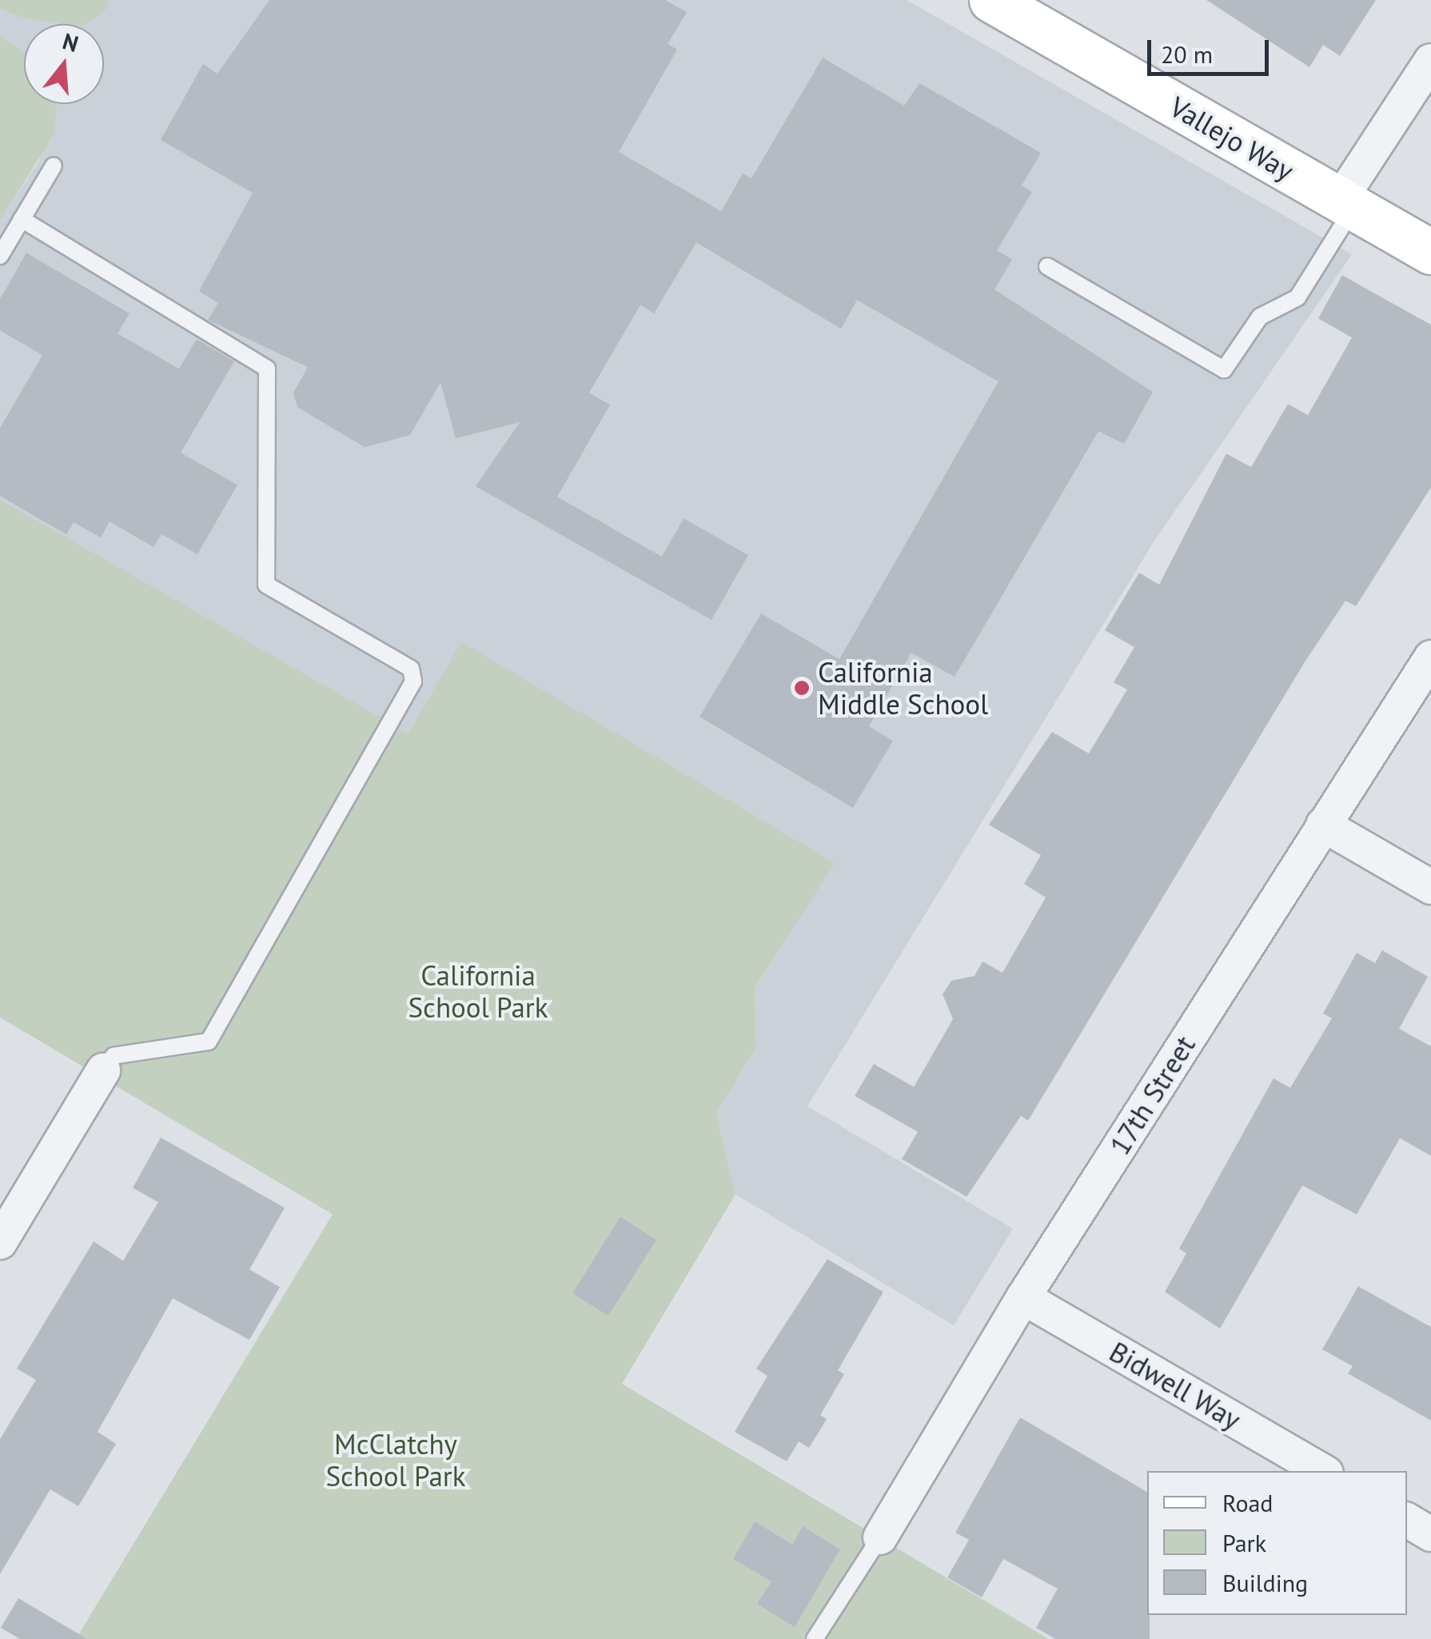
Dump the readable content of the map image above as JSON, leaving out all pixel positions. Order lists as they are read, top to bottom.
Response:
{
  "streets": {
    "street": ["Vallejo Way", "17th Street", "Bidwell Way"]
  },
  "crossings": [
    ["17th Street", "Bidwell Way"]
  ],
  "parks": ["California School Park", "McClatchy School Park"],
  "places": ["California Middle School"],
  "legend": ["Road", "Park", "Building"],
  "scale_bar": "20 m",
  "north": "top"
}
